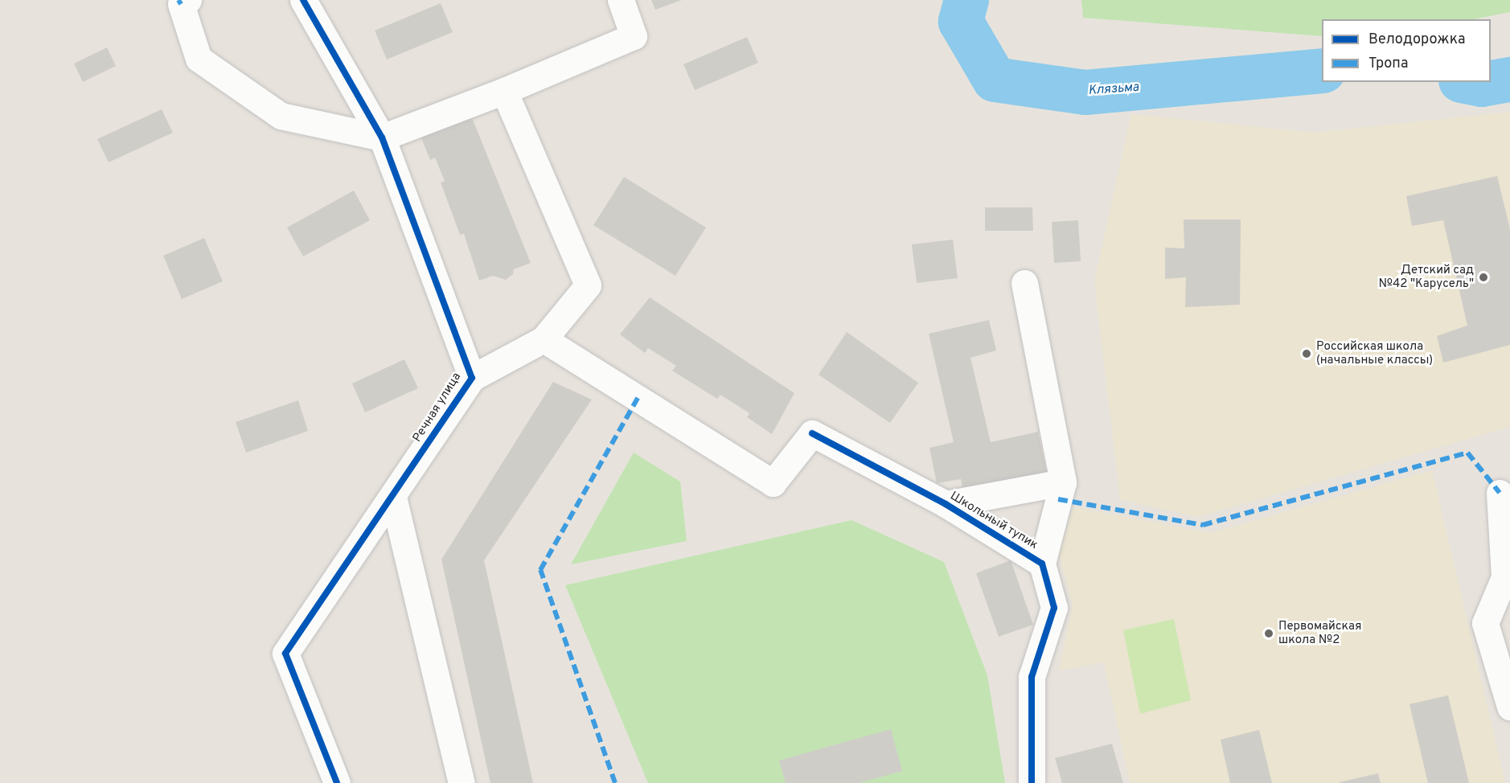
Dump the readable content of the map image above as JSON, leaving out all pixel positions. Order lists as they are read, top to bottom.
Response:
{
  "streets": {
    "street": ["Речная улица", "Школьный тупик"]
  },
  "water": ["Клязьма"],
  "places": ["Детский сад №42 \"Карусель\"", "Российская школа (начальные классы)", "Первомайская школа №2"],
  "legend": ["Велодорожка", "Тропа"]
}
